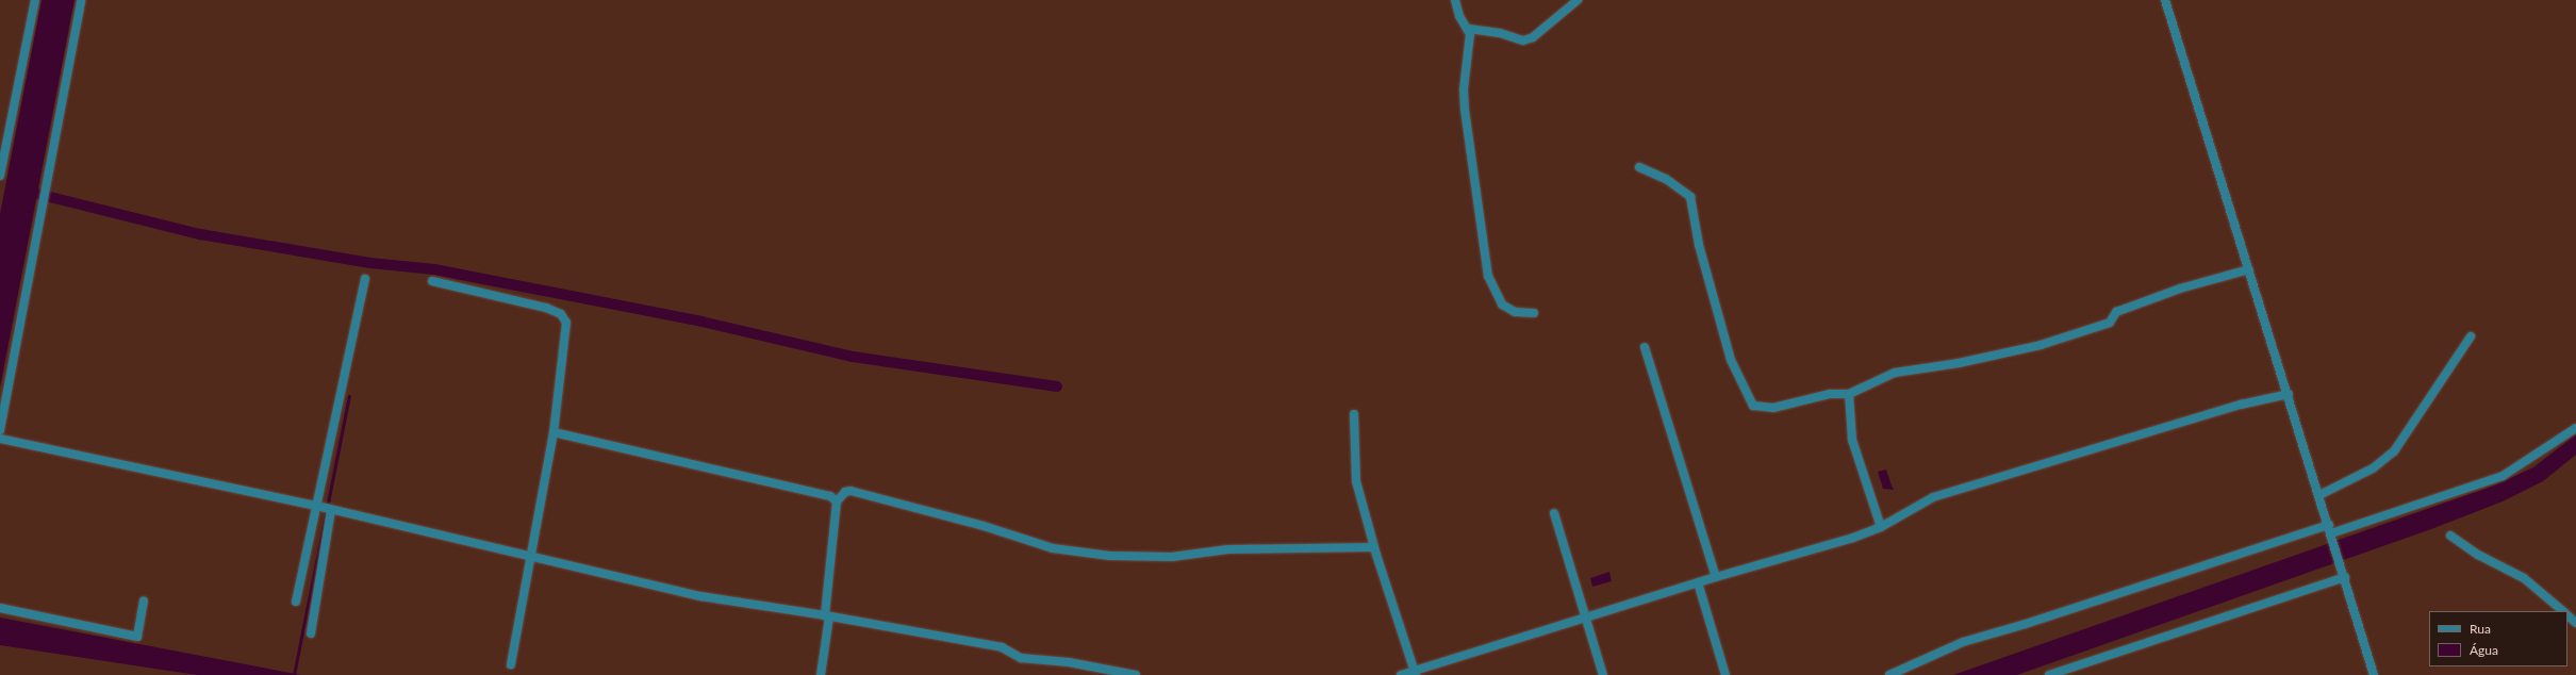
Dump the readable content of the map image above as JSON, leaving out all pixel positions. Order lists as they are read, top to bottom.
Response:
{
  "legend": ["Rua", "Água"]
}
